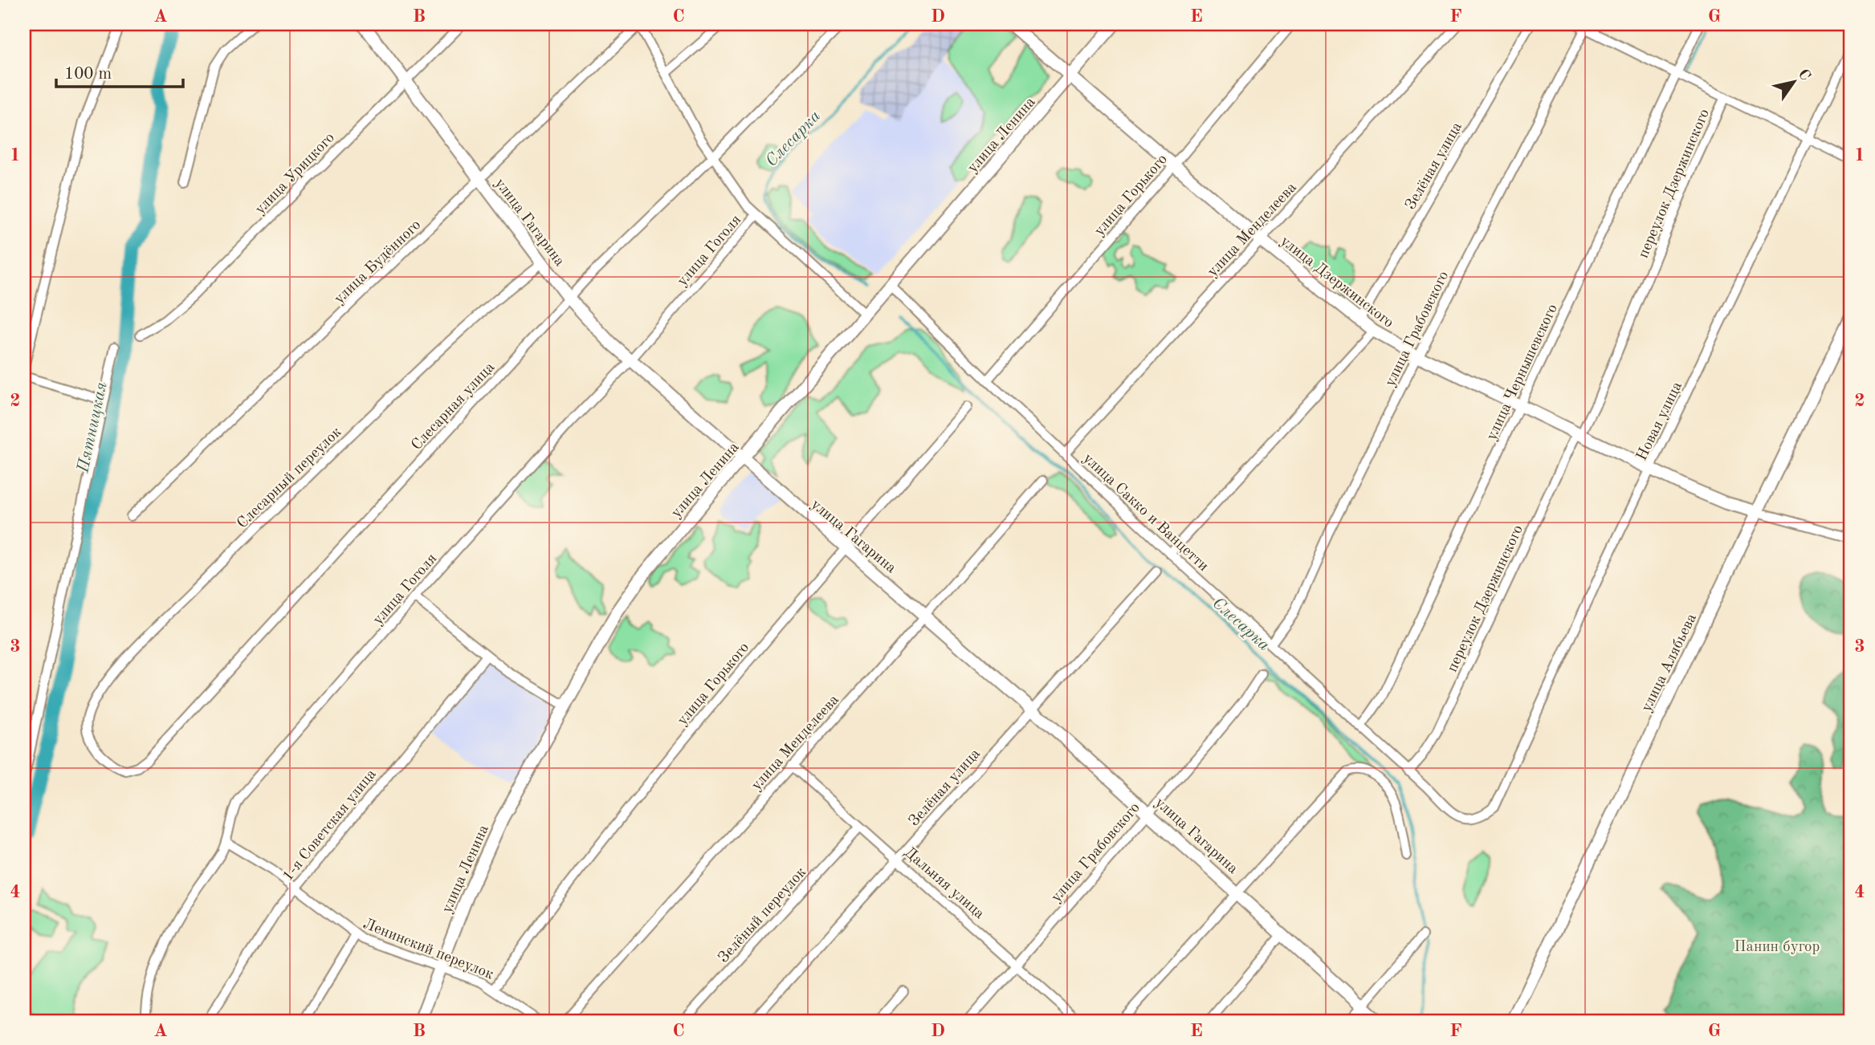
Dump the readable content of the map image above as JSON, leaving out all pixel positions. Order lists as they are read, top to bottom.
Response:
{
  "streets": {
    "main road": [
      "улица Ленина",
      "улица Гагарина",
      "улица Дзержинского",
      "улица Алябьева"
    ],
    "street": [
      "Зелёная улица",
      "улица Урицкого",
      "переулок Дзержинского",
      "улица Горького",
      "улица Менделеева",
      "улица Гоголя",
      "улица Будённого",
      "улица Грабовского",
      "улица Чернышевского",
      "Слесарная улица",
      "Новая улица",
      "Слесарный переулок",
      "улица Сакко и Ванцетти",
      "1-я Советская улица",
      "Дальняя улица",
      "Зелёный переулок",
      "Ленинский переулок"
    ]
  },
  "crossings": [
    ["улица Ленина", "улица Гагарина"],
    ["улица Ленина", "улица Дзержинского"],
    ["улица Ленина", "улица Сакко и Ванцетти"],
    ["улица Ленина", "Ленинский переулок"],
    ["Зелёная улица", "улица Гагарина"],
    ["Зелёная улица", "улица Дзержинского"],
    ["Зелёная улица", "Дальняя улица"],
    ["улица Урицкого", "улица Гагарина"],
    ["переулок Дзержинского", "улица Дзержинского"],
    ["переулок Дзержинского", "улица Сакко и Ванцетти"],
    ["улица Горького", "улица Гагарина"],
    ["улица Горького", "улица Дзержинского"],
    ["улица Горького", "улица Сакко и Ванцетти"],
    ["улица Горького", "Ленинский переулок"],
    ["улица Гагарина", "улица Менделеева"],
    ["улица Гагарина", "улица Гоголя"],
    ["улица Гагарина", "улица Будённого"],
    ["улица Гагарина", "улица Грабовского"],
    ["улица Гагарина", "Слесарная улица"],
    ["улица Гагарина", "Слесарный переулок"],
    ["улица Менделеева", "улица Дзержинского"],
    ["улица Менделеева", "улица Сакко и Ванцетти"],
    ["улица Менделеева", "Дальняя улица"],
    ["улица Гоголя", "Ленинский переулок"],
    ["улица Дзержинского", "улица Грабовского"],
    ["улица Дзержинского", "улица Чернышевского"],
    ["улица Дзержинского", "Новая улица"],
    ["улица Дзержинского", "улица Алябьева"],
    ["улица Грабовского", "улица Сакко и Ванцетти"],
    ["улица Грабовского", "Дальняя улица"],
    ["улица Чернышевского", "улица Сакко и Ванцетти"],
    ["Слесарная улица", "Слесарный переулок"],
    ["Новая улица", "улица Сакко и Ванцетти"],
    ["1-я Советская улица", "Ленинский переулок"],
    ["Дальняя улица", "Зелёный переулок"]
  ],
  "water": ["Слесарка", "Пятницкая"],
  "parks": ["Панин бугор"],
  "scale_bar": "100 m",
  "north": "top right",
  "grid": {
    "columns": [
      "A",
      "B",
      "C",
      "D",
      "E",
      "F",
      "G"
    ],
    "rows": [
      "1",
      "2",
      "3",
      "4"
    ]
  }
}
